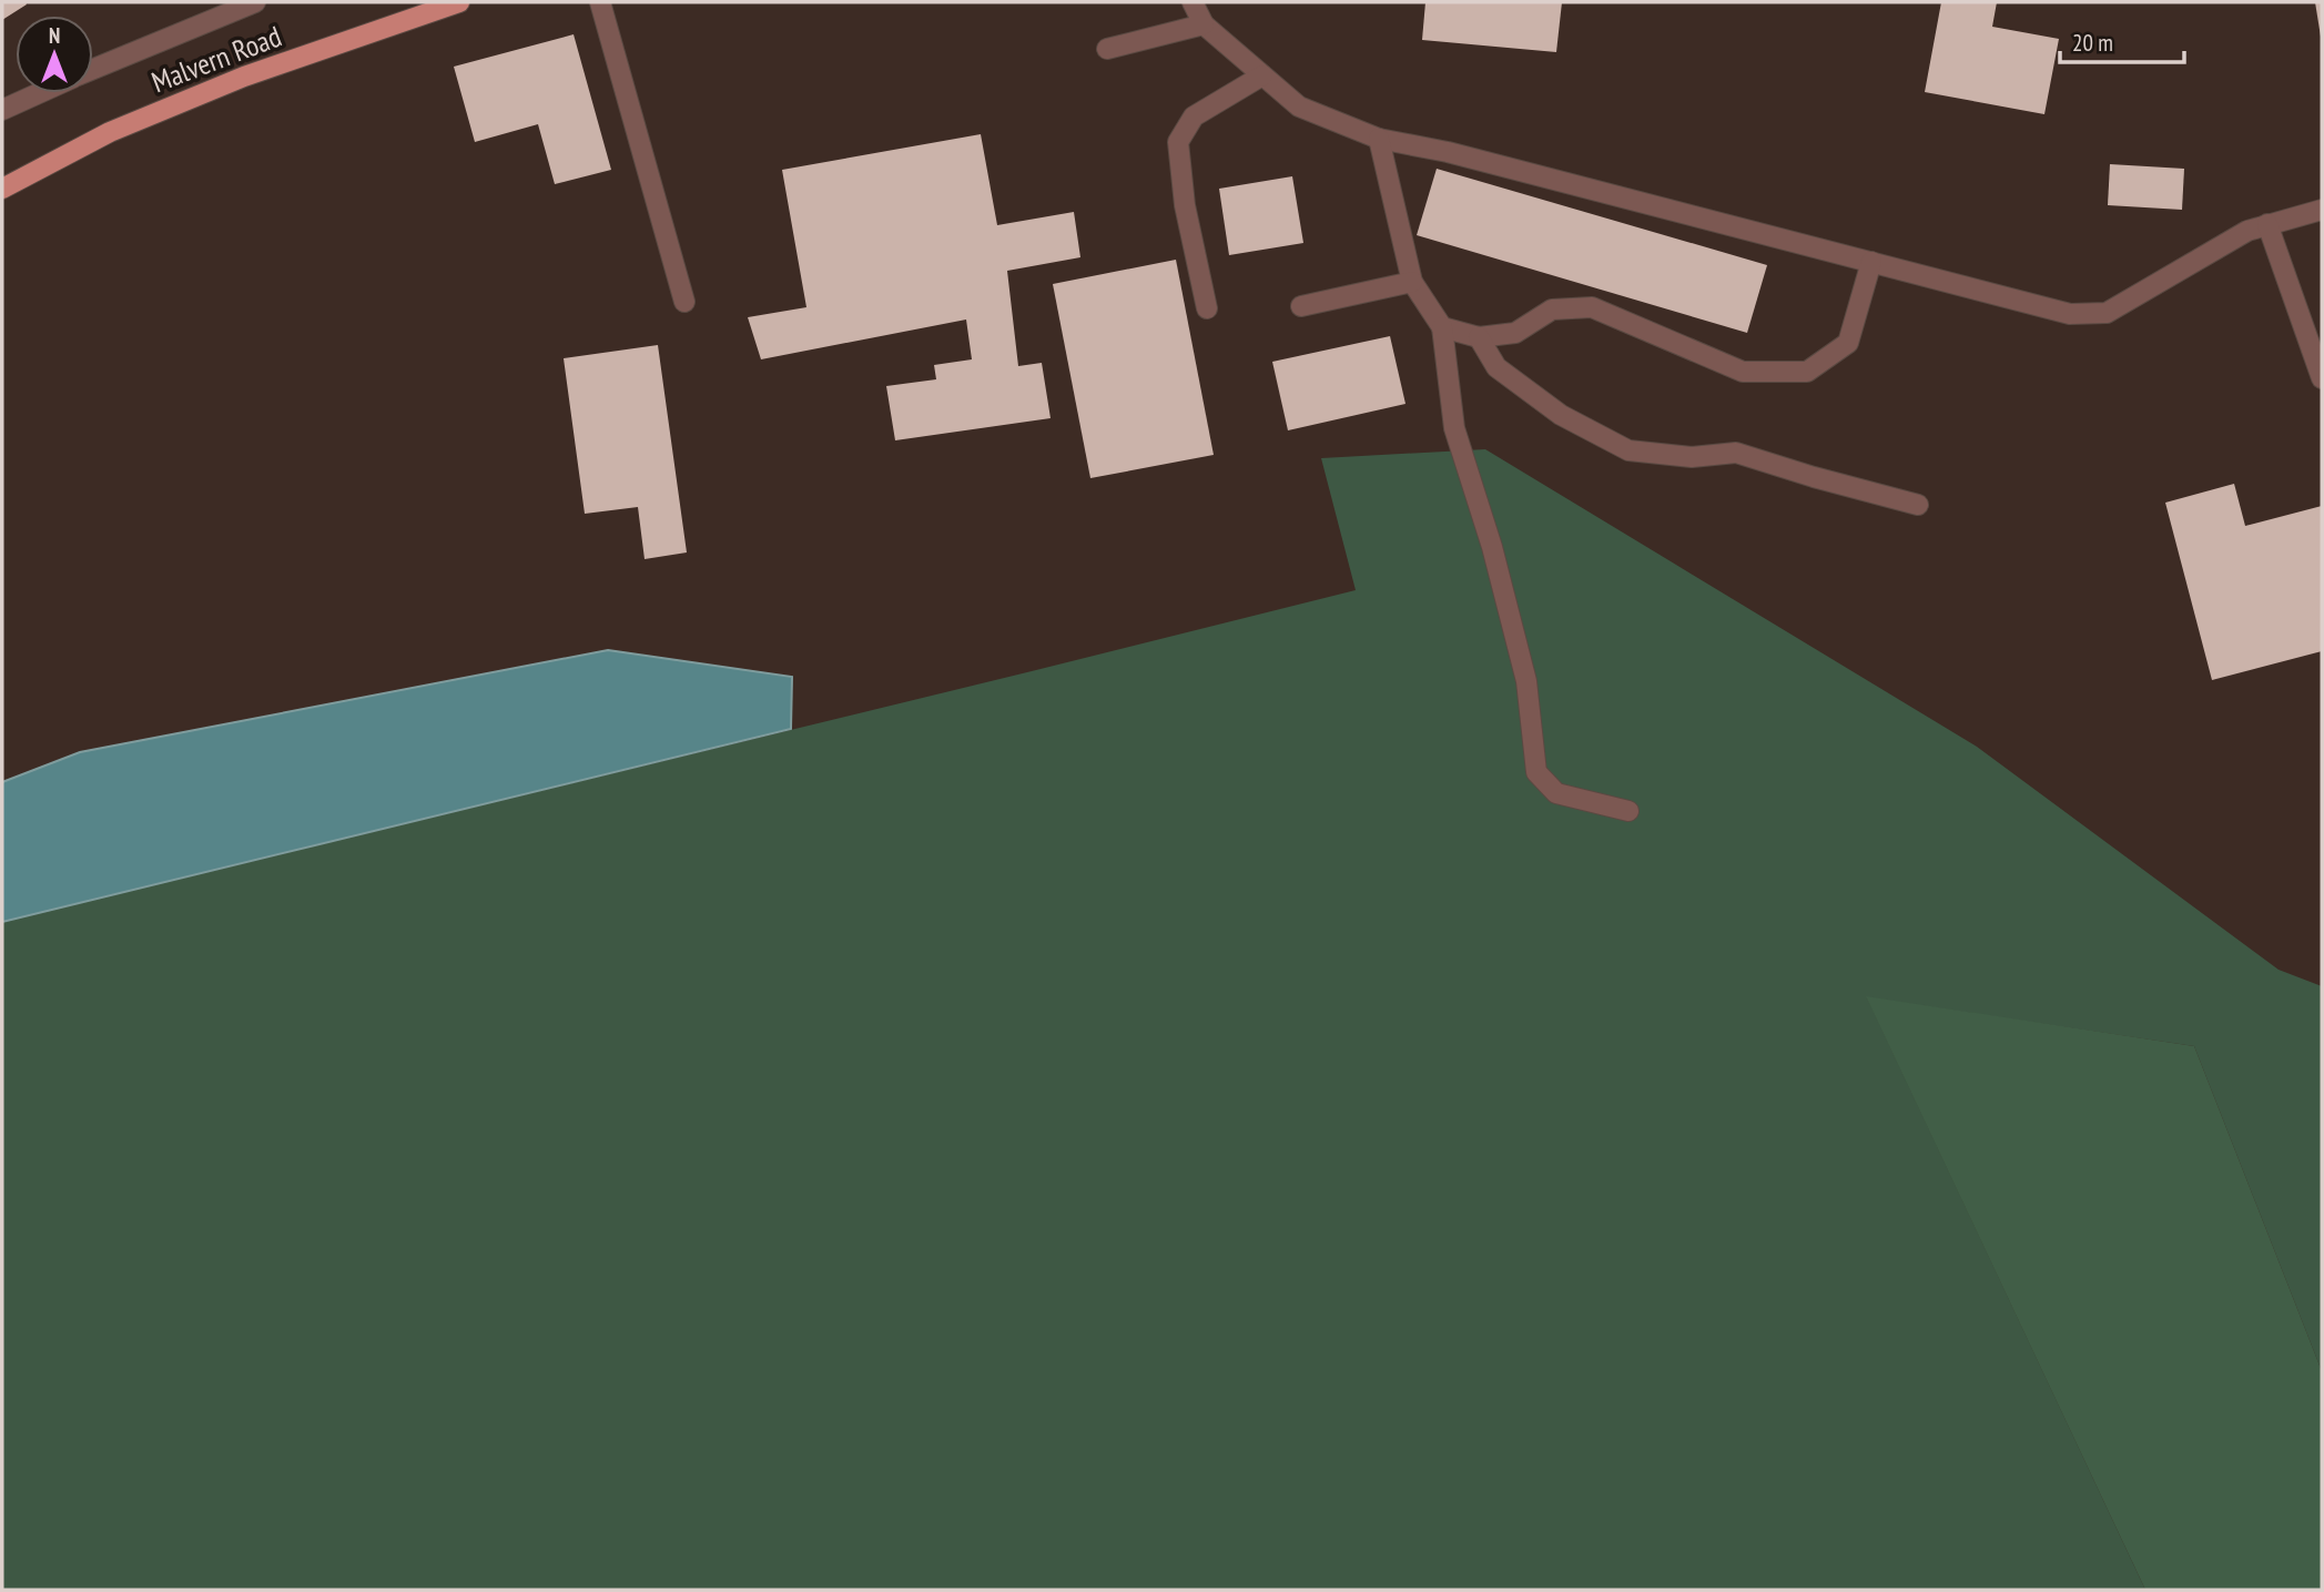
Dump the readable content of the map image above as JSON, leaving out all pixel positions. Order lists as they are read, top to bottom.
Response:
{
  "streets": {
    "main road": ["Malvern Road"]
  },
  "scale_bar": "20 m",
  "north": "top"
}
